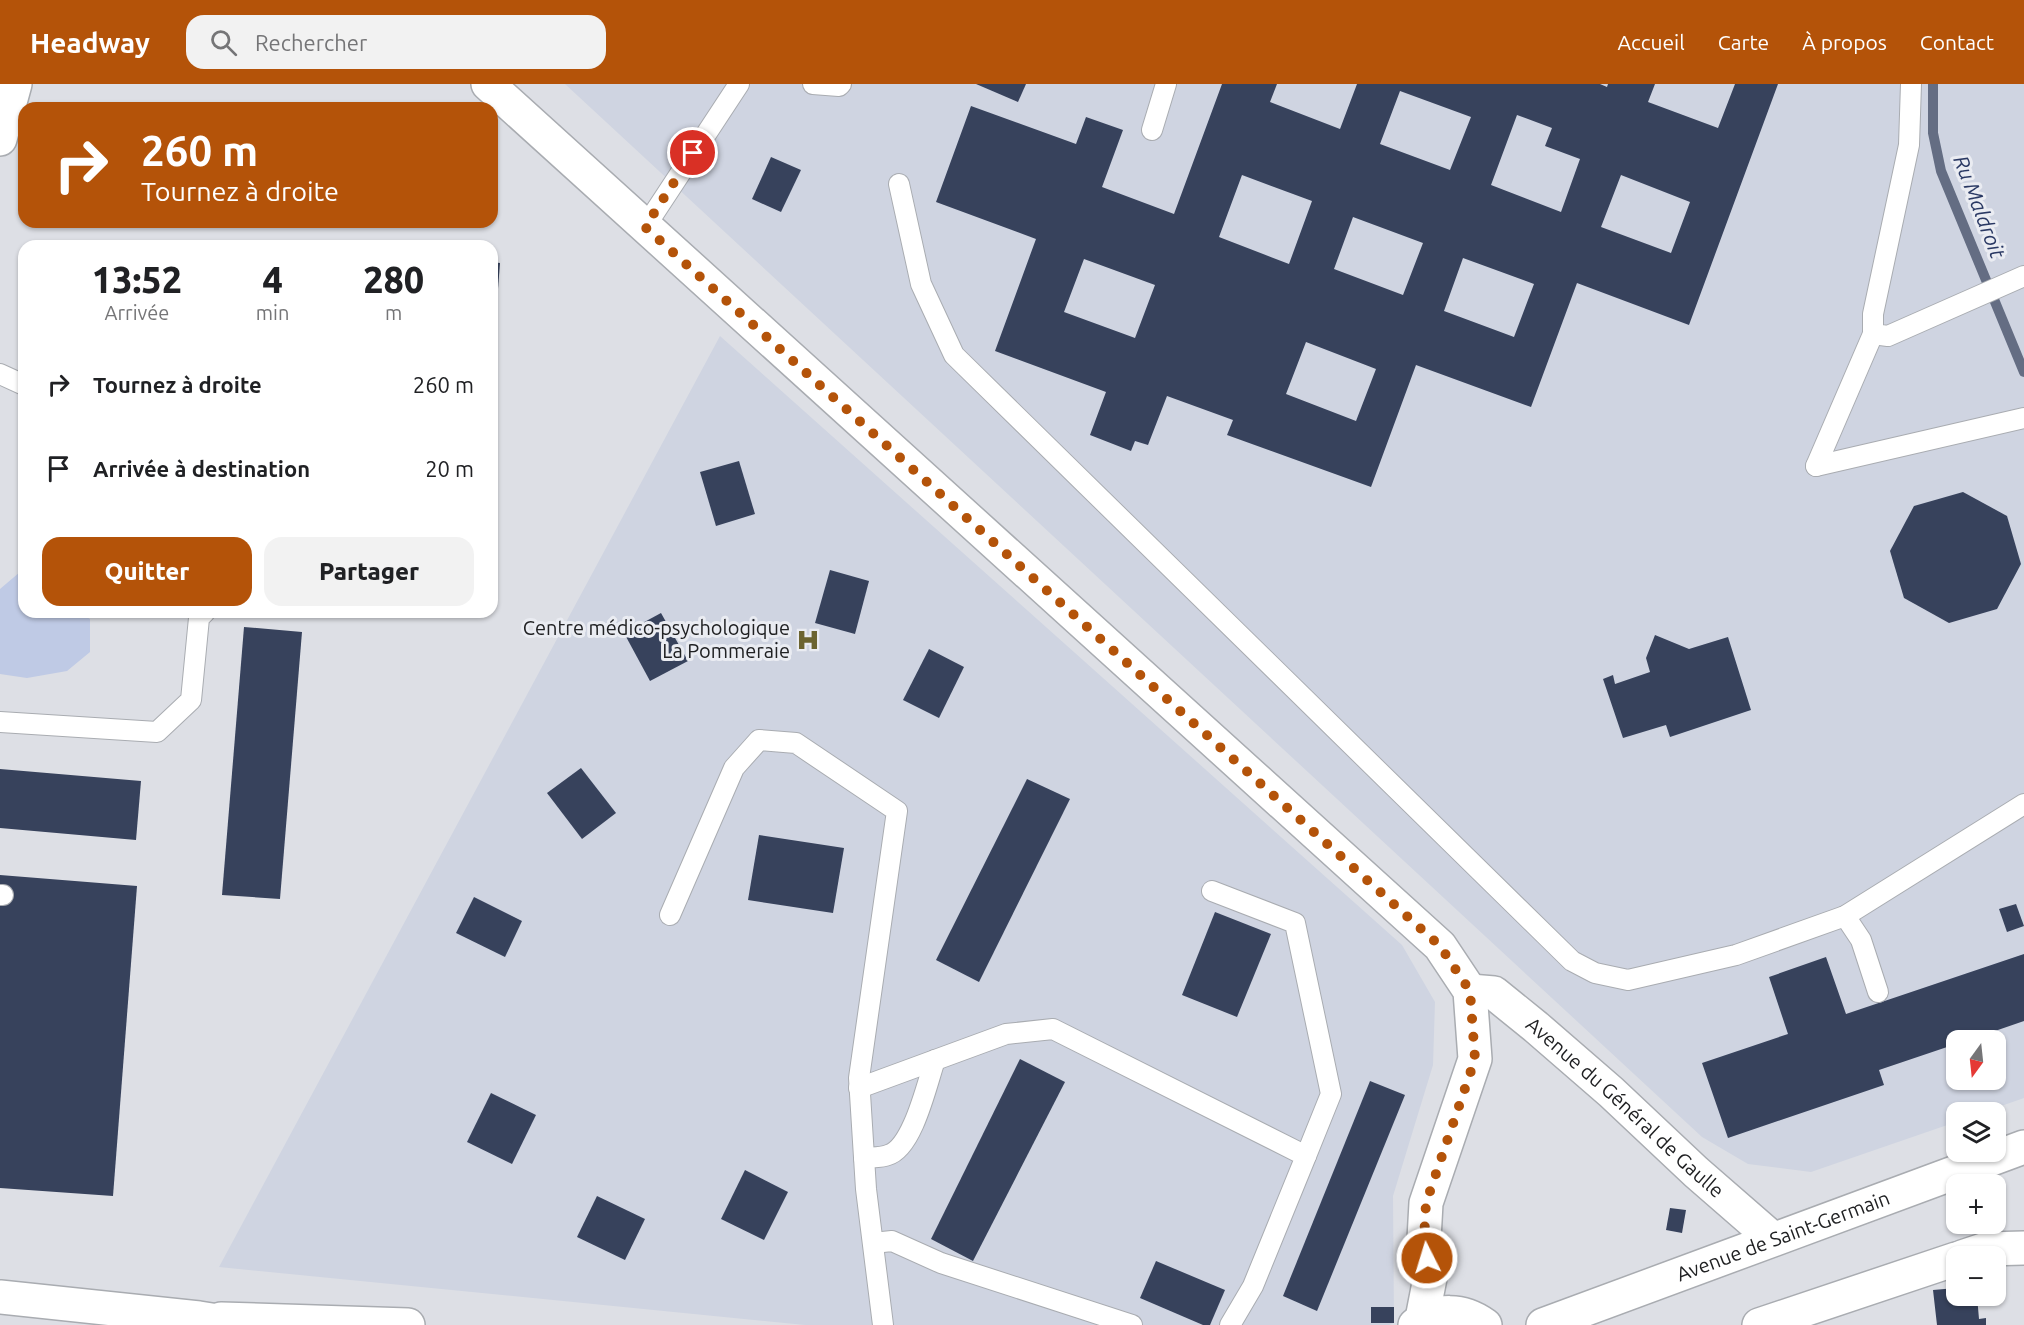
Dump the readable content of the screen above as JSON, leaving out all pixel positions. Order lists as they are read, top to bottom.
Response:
{
  "streets": {
    "street": ["Avenue du Général de Gaulle", "Avenue de Saint-Germain"]
  },
  "crossings": [
    ["Avenue du Général de Gaulle", "Avenue de Saint-Germain"]
  ],
  "water": ["Ru Maldroit"],
  "places": {
    "hospital": ["Centre médico-psychologique La Pommeraie"]
  },
  "north": "bottom",
  "page": {
    "header": "Headway",
    "search": "Rechercher",
    "nav": [
      "Accueil",
      "Carte",
      "À propos",
      "Contact"
    ],
    "turn": ["260 m", "Tournez à droite"],
    "eta": [
      "13:52",
      "Arrivée",
      "4",
      "min",
      "280",
      "m"
    ],
    "list": [
      {
        "name": "Tournez à droite",
        "value": "260 m"
      },
      {
        "name": "Arrivée à destination",
        "value": "20 m"
      }
    ],
    "buttons": ["Quitter", "Partager"],
    "map_buttons": ["+", "−"]
  }
}
